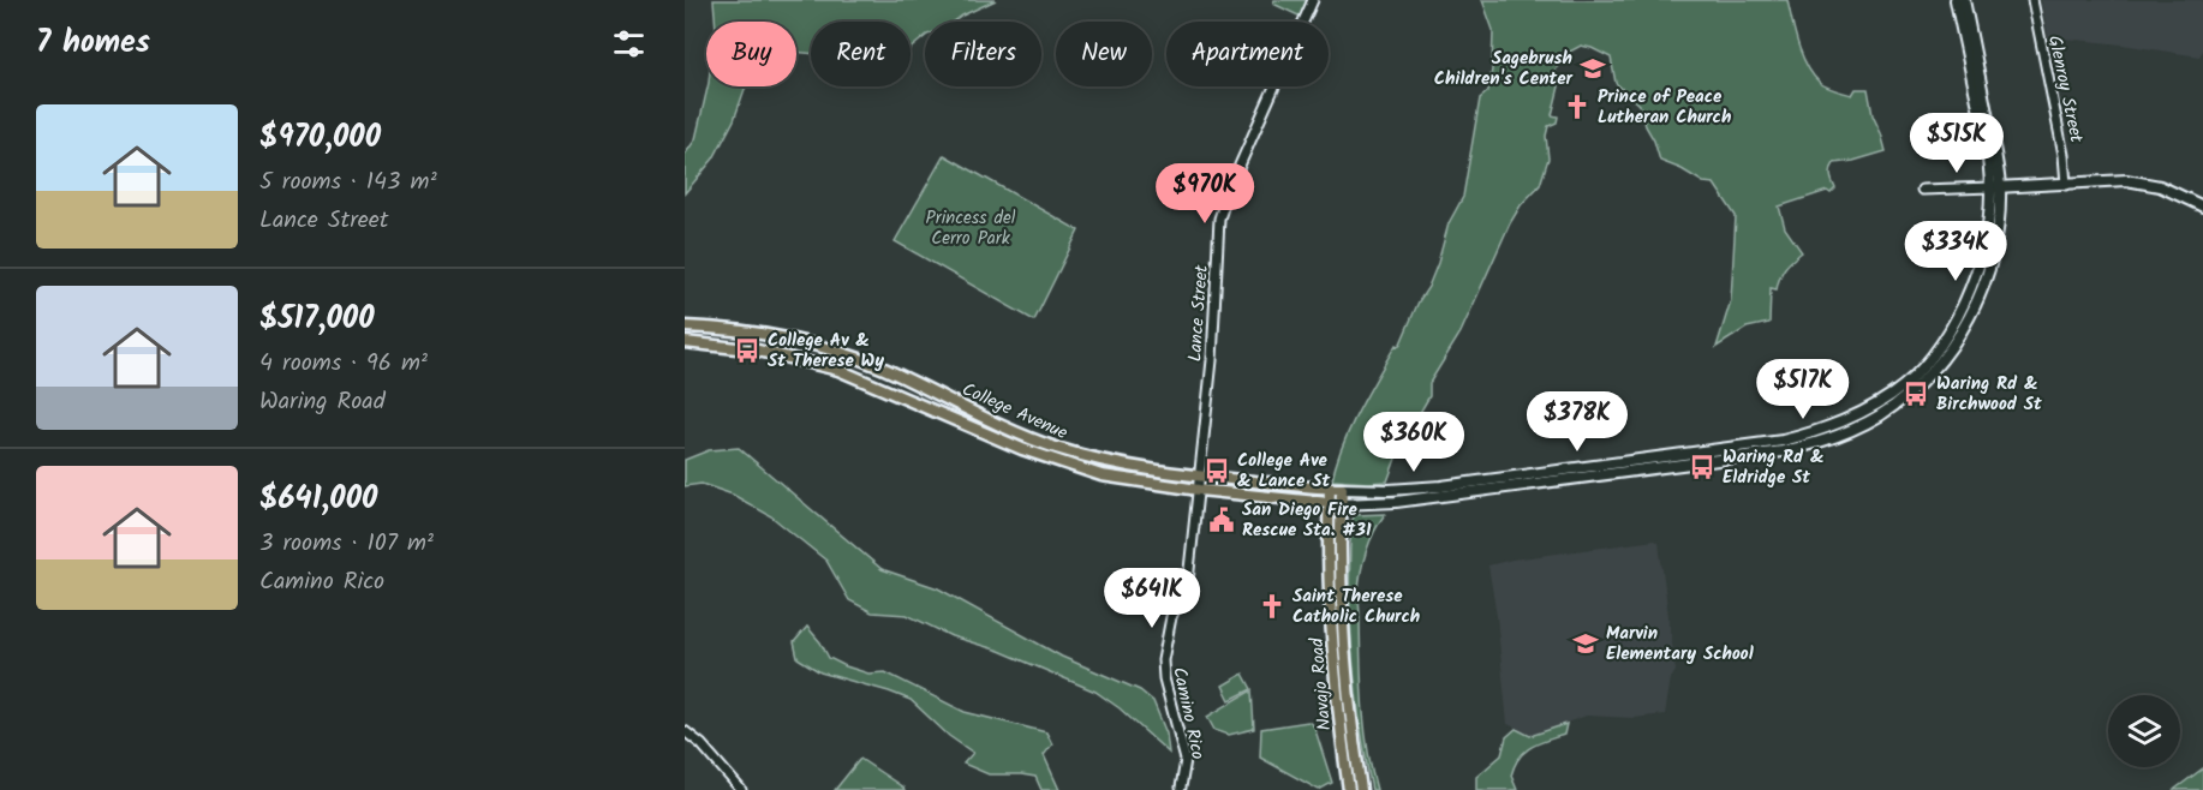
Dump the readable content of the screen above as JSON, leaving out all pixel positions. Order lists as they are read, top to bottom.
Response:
{
  "streets": {
    "main road": ["College Avenue", "Navajo Road"],
    "street": ["Glenroy Street", "Lance Street", "Camino Rico"]
  },
  "crossings": [
    ["Lance Street", "College Avenue"],
    ["Lance Street", "Camino Rico"],
    ["College Avenue", "Navajo Road"],
    ["College Avenue", "Camino Rico"]
  ],
  "parks": ["Princess del Cerro Park"],
  "places": {
    "school or university": ["Sagebrush Children's Center", "Marvin Elementary School"],
    "church": ["Prince of Peace Lutheran Church", "Saint Therese Catholic Church"],
    "bus stop": [
      "College Av & St Therese Wy",
      "Waring Rd & Birchwood St",
      "Waring Rd & Eldridge St",
      "College Ave & Lance St"
    ],
    "public building": ["San Diego Fire Rescue Sta. #31"]
  },
  "page": {
    "heading": "7 homes",
    "chip": [
      "Buy",
      "Rent",
      "Filters",
      "New",
      "Apartment"
    ],
    "list": [
      {
        "name": "$970,000",
        "note": "5 rooms · 143 m² · Lance Street"
      },
      {
        "name": "$517,000",
        "note": "4 rooms · 96 m² · Waring Road"
      },
      {
        "name": "$641,000",
        "note": "3 rooms · 107 m² · Camino Rico"
      }
    ],
    "price": [
      "$515K",
      "$970K",
      "$334K",
      "$517K",
      "$378K",
      "$360K",
      "$641K"
    ]
  }
}
